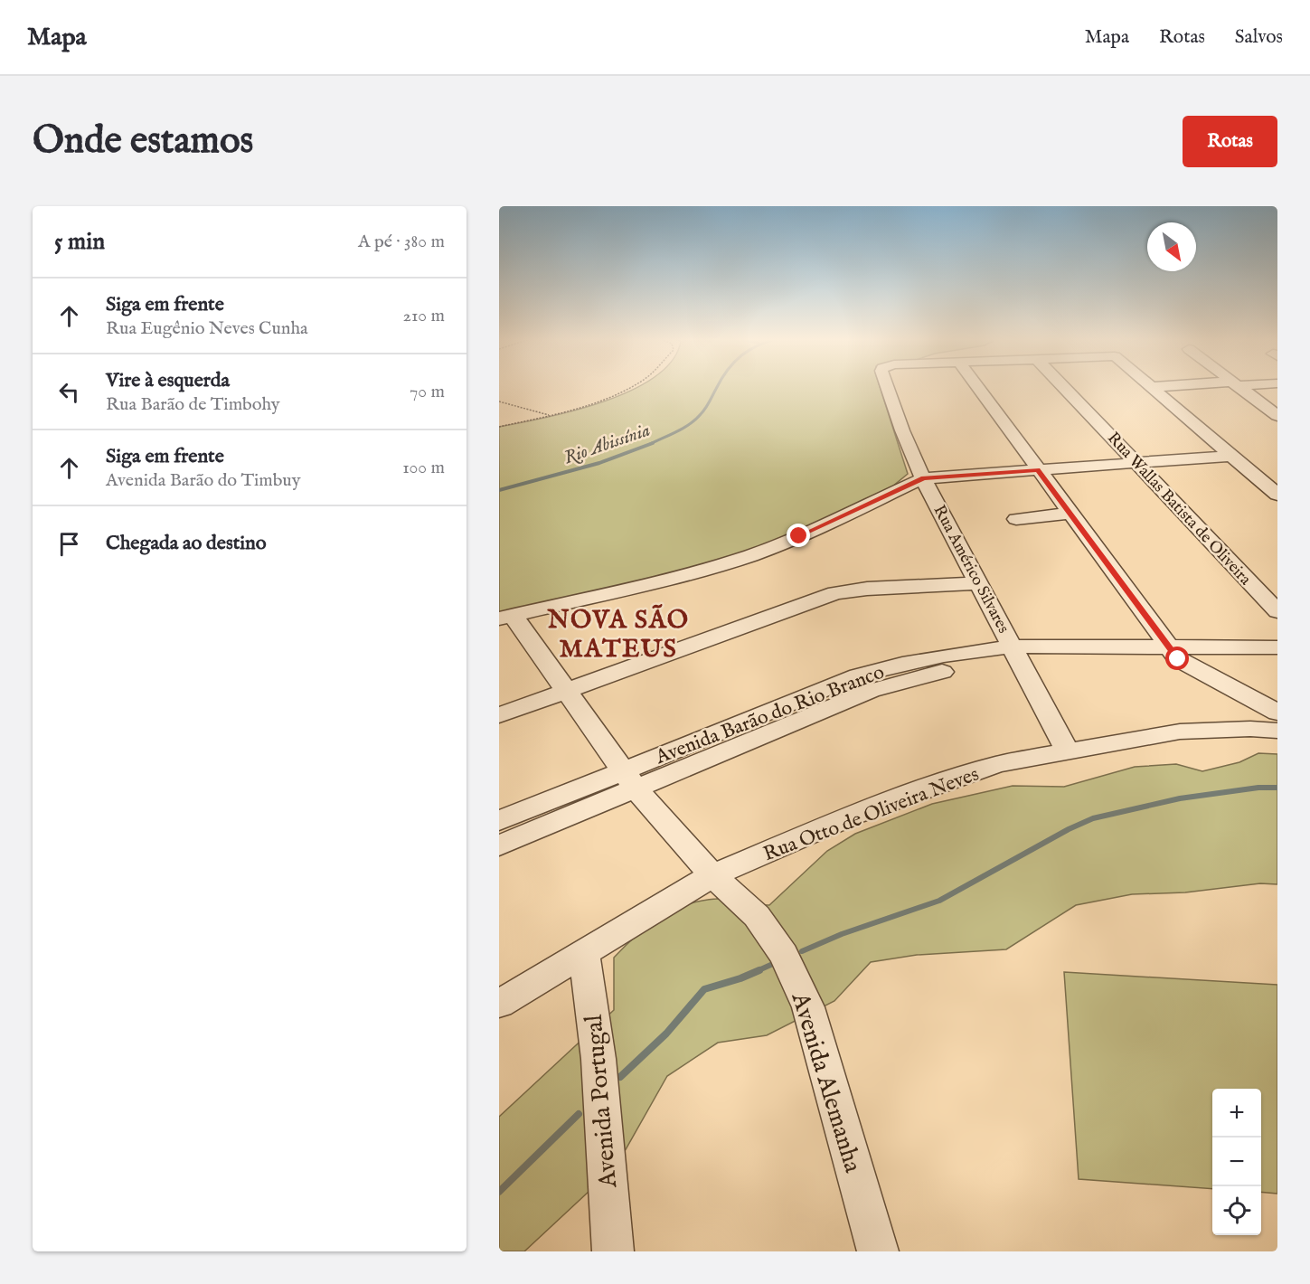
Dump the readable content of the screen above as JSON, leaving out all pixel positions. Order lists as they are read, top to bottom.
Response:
{
  "streets": {
    "street": [
      "Rua Wallas Batista de Oliveira",
      "Rua Américo Silvares",
      "Avenida Barão do Rio Branco",
      "Rua Otto de Oliveira Neves",
      "Avenida Alemanha",
      "Avenida Portugal"
    ]
  },
  "crossings": [
    ["Rua Américo Silvares", "Avenida Barão do Rio Branco"],
    ["Rua Américo Silvares", "Rua Otto de Oliveira Neves"],
    ["Avenida Barão do Rio Branco", "Avenida Alemanha"],
    ["Rua Otto de Oliveira Neves", "Avenida Alemanha"],
    ["Rua Otto de Oliveira Neves", "Avenida Portugal"]
  ],
  "districts": ["NOVA SÃO MATEUS"],
  "water": ["Rio Abissínia"],
  "north": "bottom right",
  "page": {
    "header": "Mapa",
    "nav": ["Mapa", "Rotas", "Salvos"],
    "buttons": "Rotas",
    "title": "Onde estamos",
    "heading": ["5 min", "A pé · 380 m"],
    "list": [
      ["Siga em frente", "Rua Eugênio Neves Cunha", "210 m"],
      ["Vire à esquerda", "Rua Barão de Timbohy", "70 m"],
      ["Siga em frente", "Avenida Barão do Timbuy", "100 m"],
      "Chegada ao destino"
    ],
    "map_buttons": ["+", "−"]
  }
}
